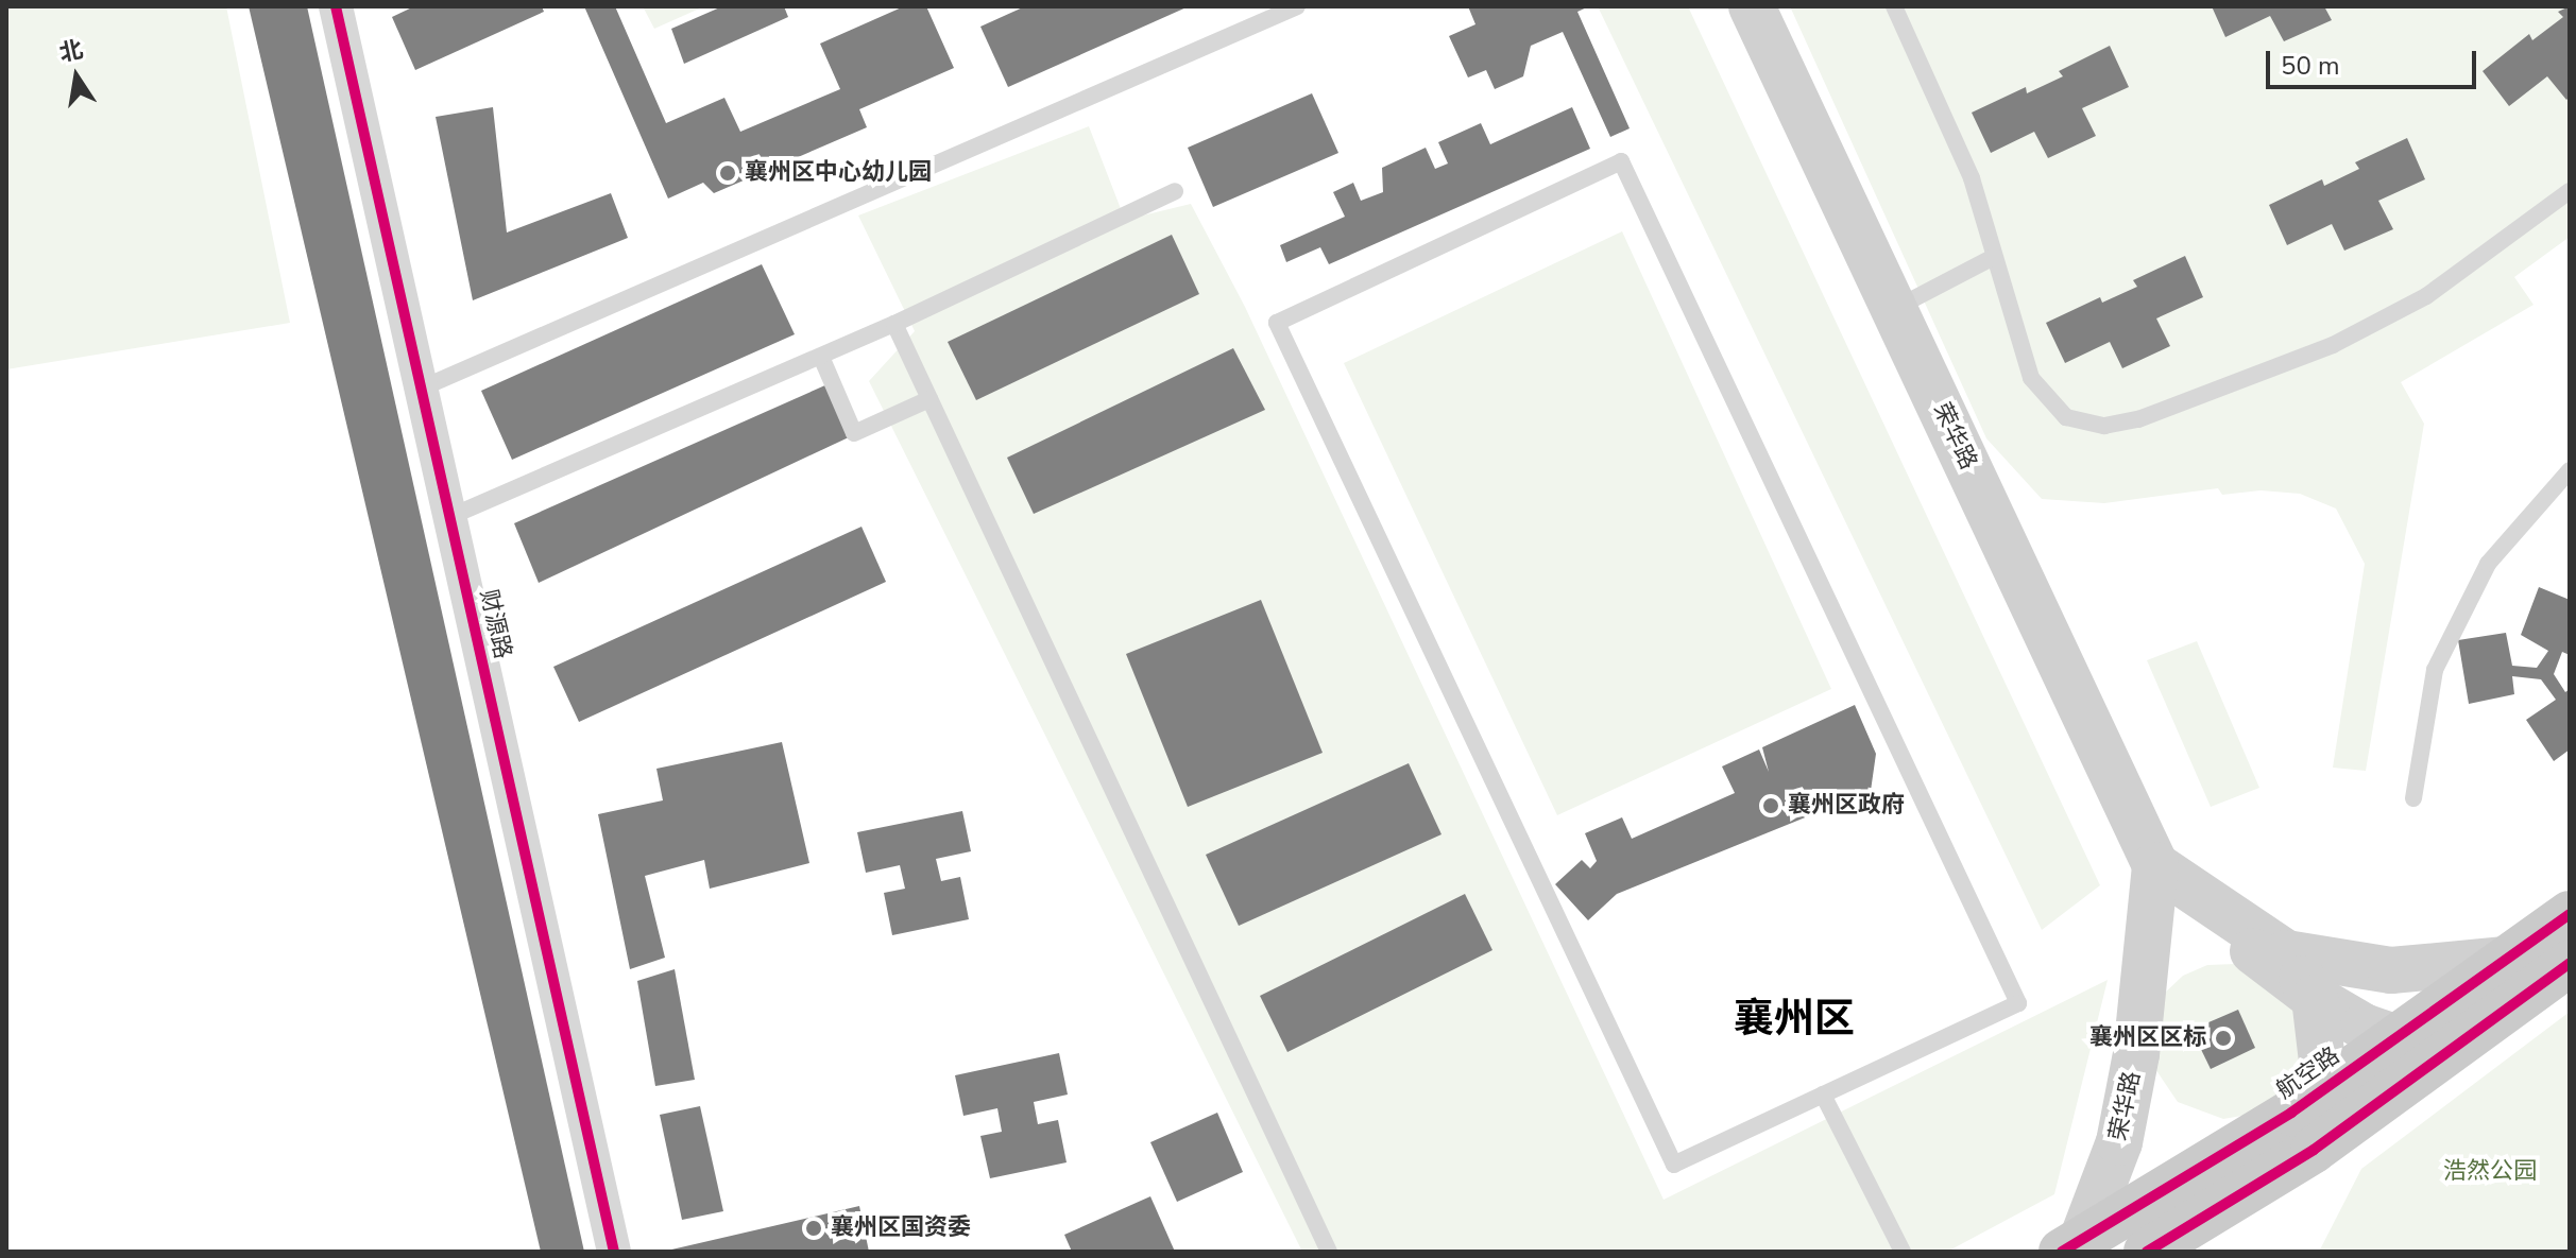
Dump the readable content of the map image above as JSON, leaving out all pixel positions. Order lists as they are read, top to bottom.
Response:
{
  "streets": {
    "main road": ["荣华路", "航空路"],
    "street": ["财源路"]
  },
  "crossings": [
    ["荣华路", "航空路"]
  ],
  "districts": ["襄州区"],
  "parks": ["浩然公园"],
  "places": [
    "襄州区中心幼儿园",
    "襄州区政府",
    "襄州区区标",
    "襄州区国资委"
  ],
  "scale_bar": "50 m",
  "north": "top"
}
